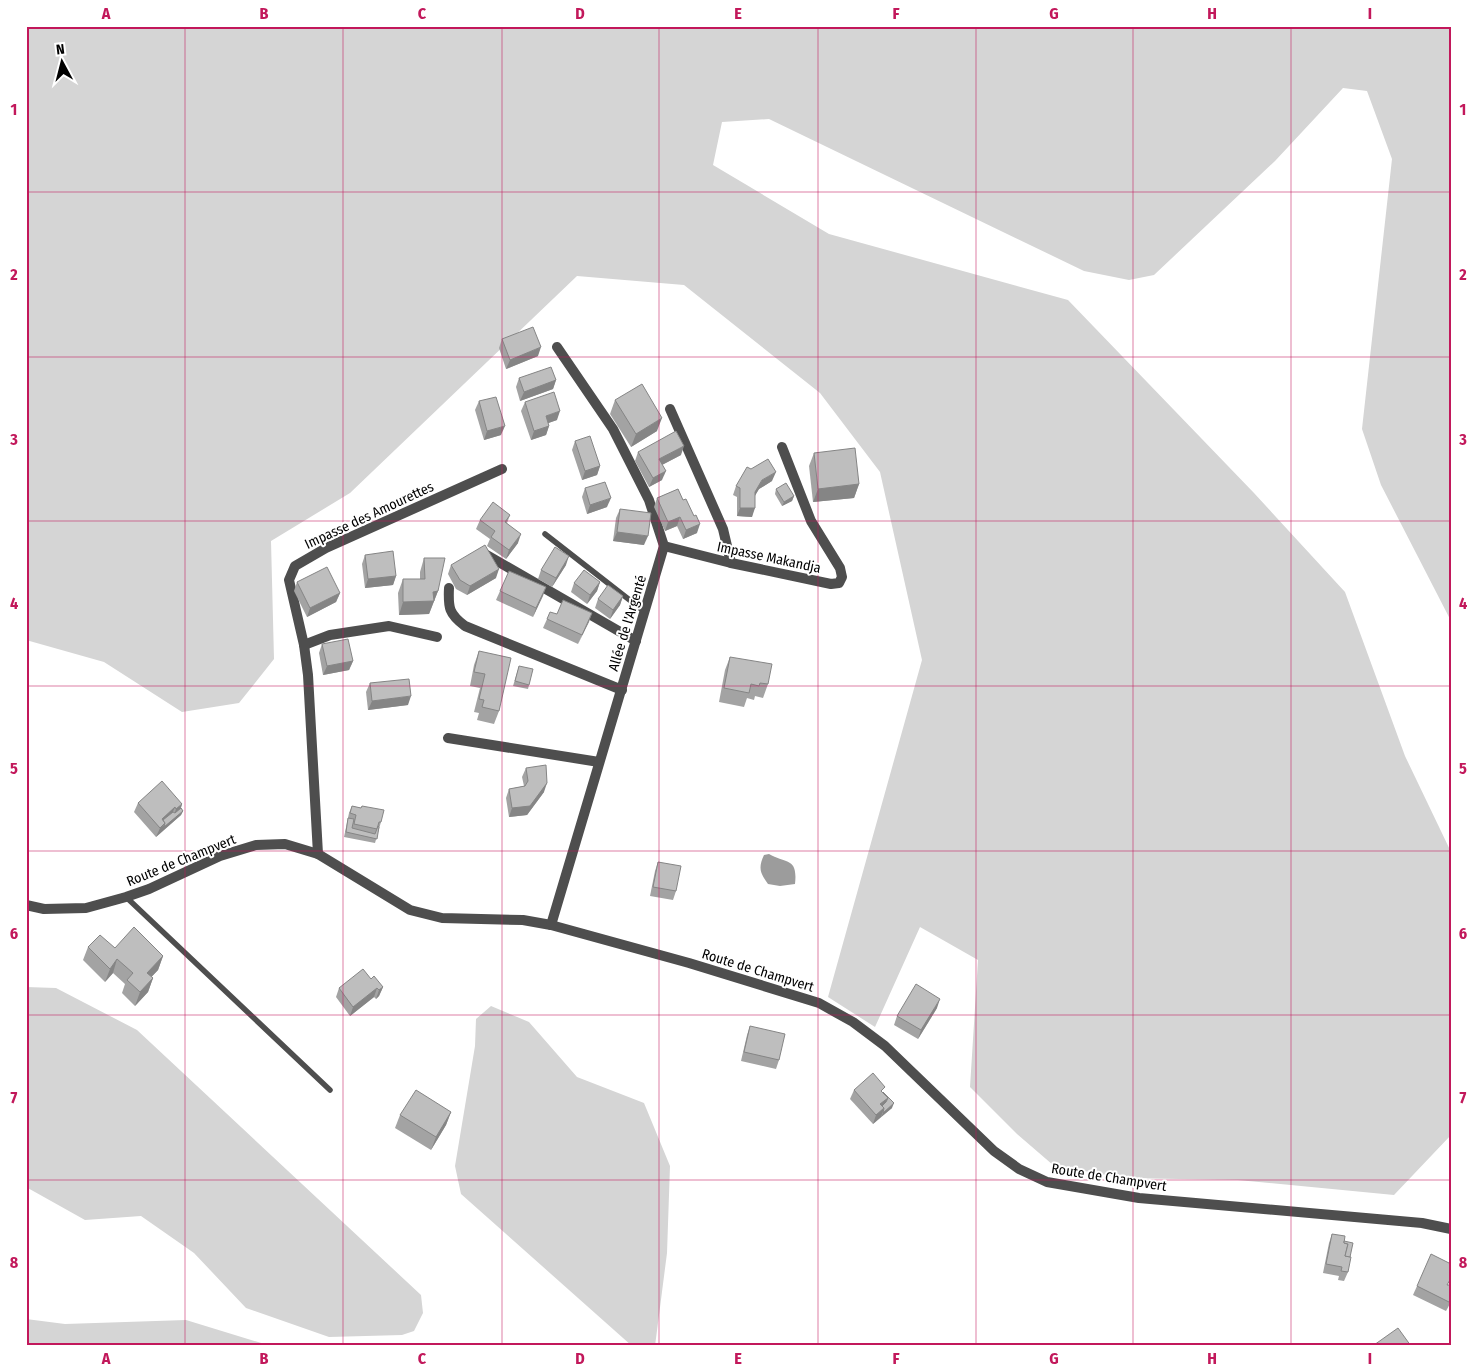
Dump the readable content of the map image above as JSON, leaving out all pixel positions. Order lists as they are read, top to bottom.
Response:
{
  "streets": {
    "street": [
      "Impasse des Amourettes",
      "Impasse Makandja",
      "Allée de l'Argenté",
      "Route de Champvert"
    ]
  },
  "crossings": [
    ["Impasse des Amourettes", "Route de Champvert"],
    ["Impasse Makandja", "Allée de l'Argenté"],
    ["Allée de l'Argenté", "Route de Champvert"]
  ],
  "north": "top",
  "grid": {
    "columns": [
      "A",
      "B",
      "C",
      "D",
      "E",
      "F",
      "G",
      "H",
      "I"
    ],
    "rows": [
      "1",
      "2",
      "3",
      "4",
      "5",
      "6",
      "7",
      "8"
    ]
  }
}
